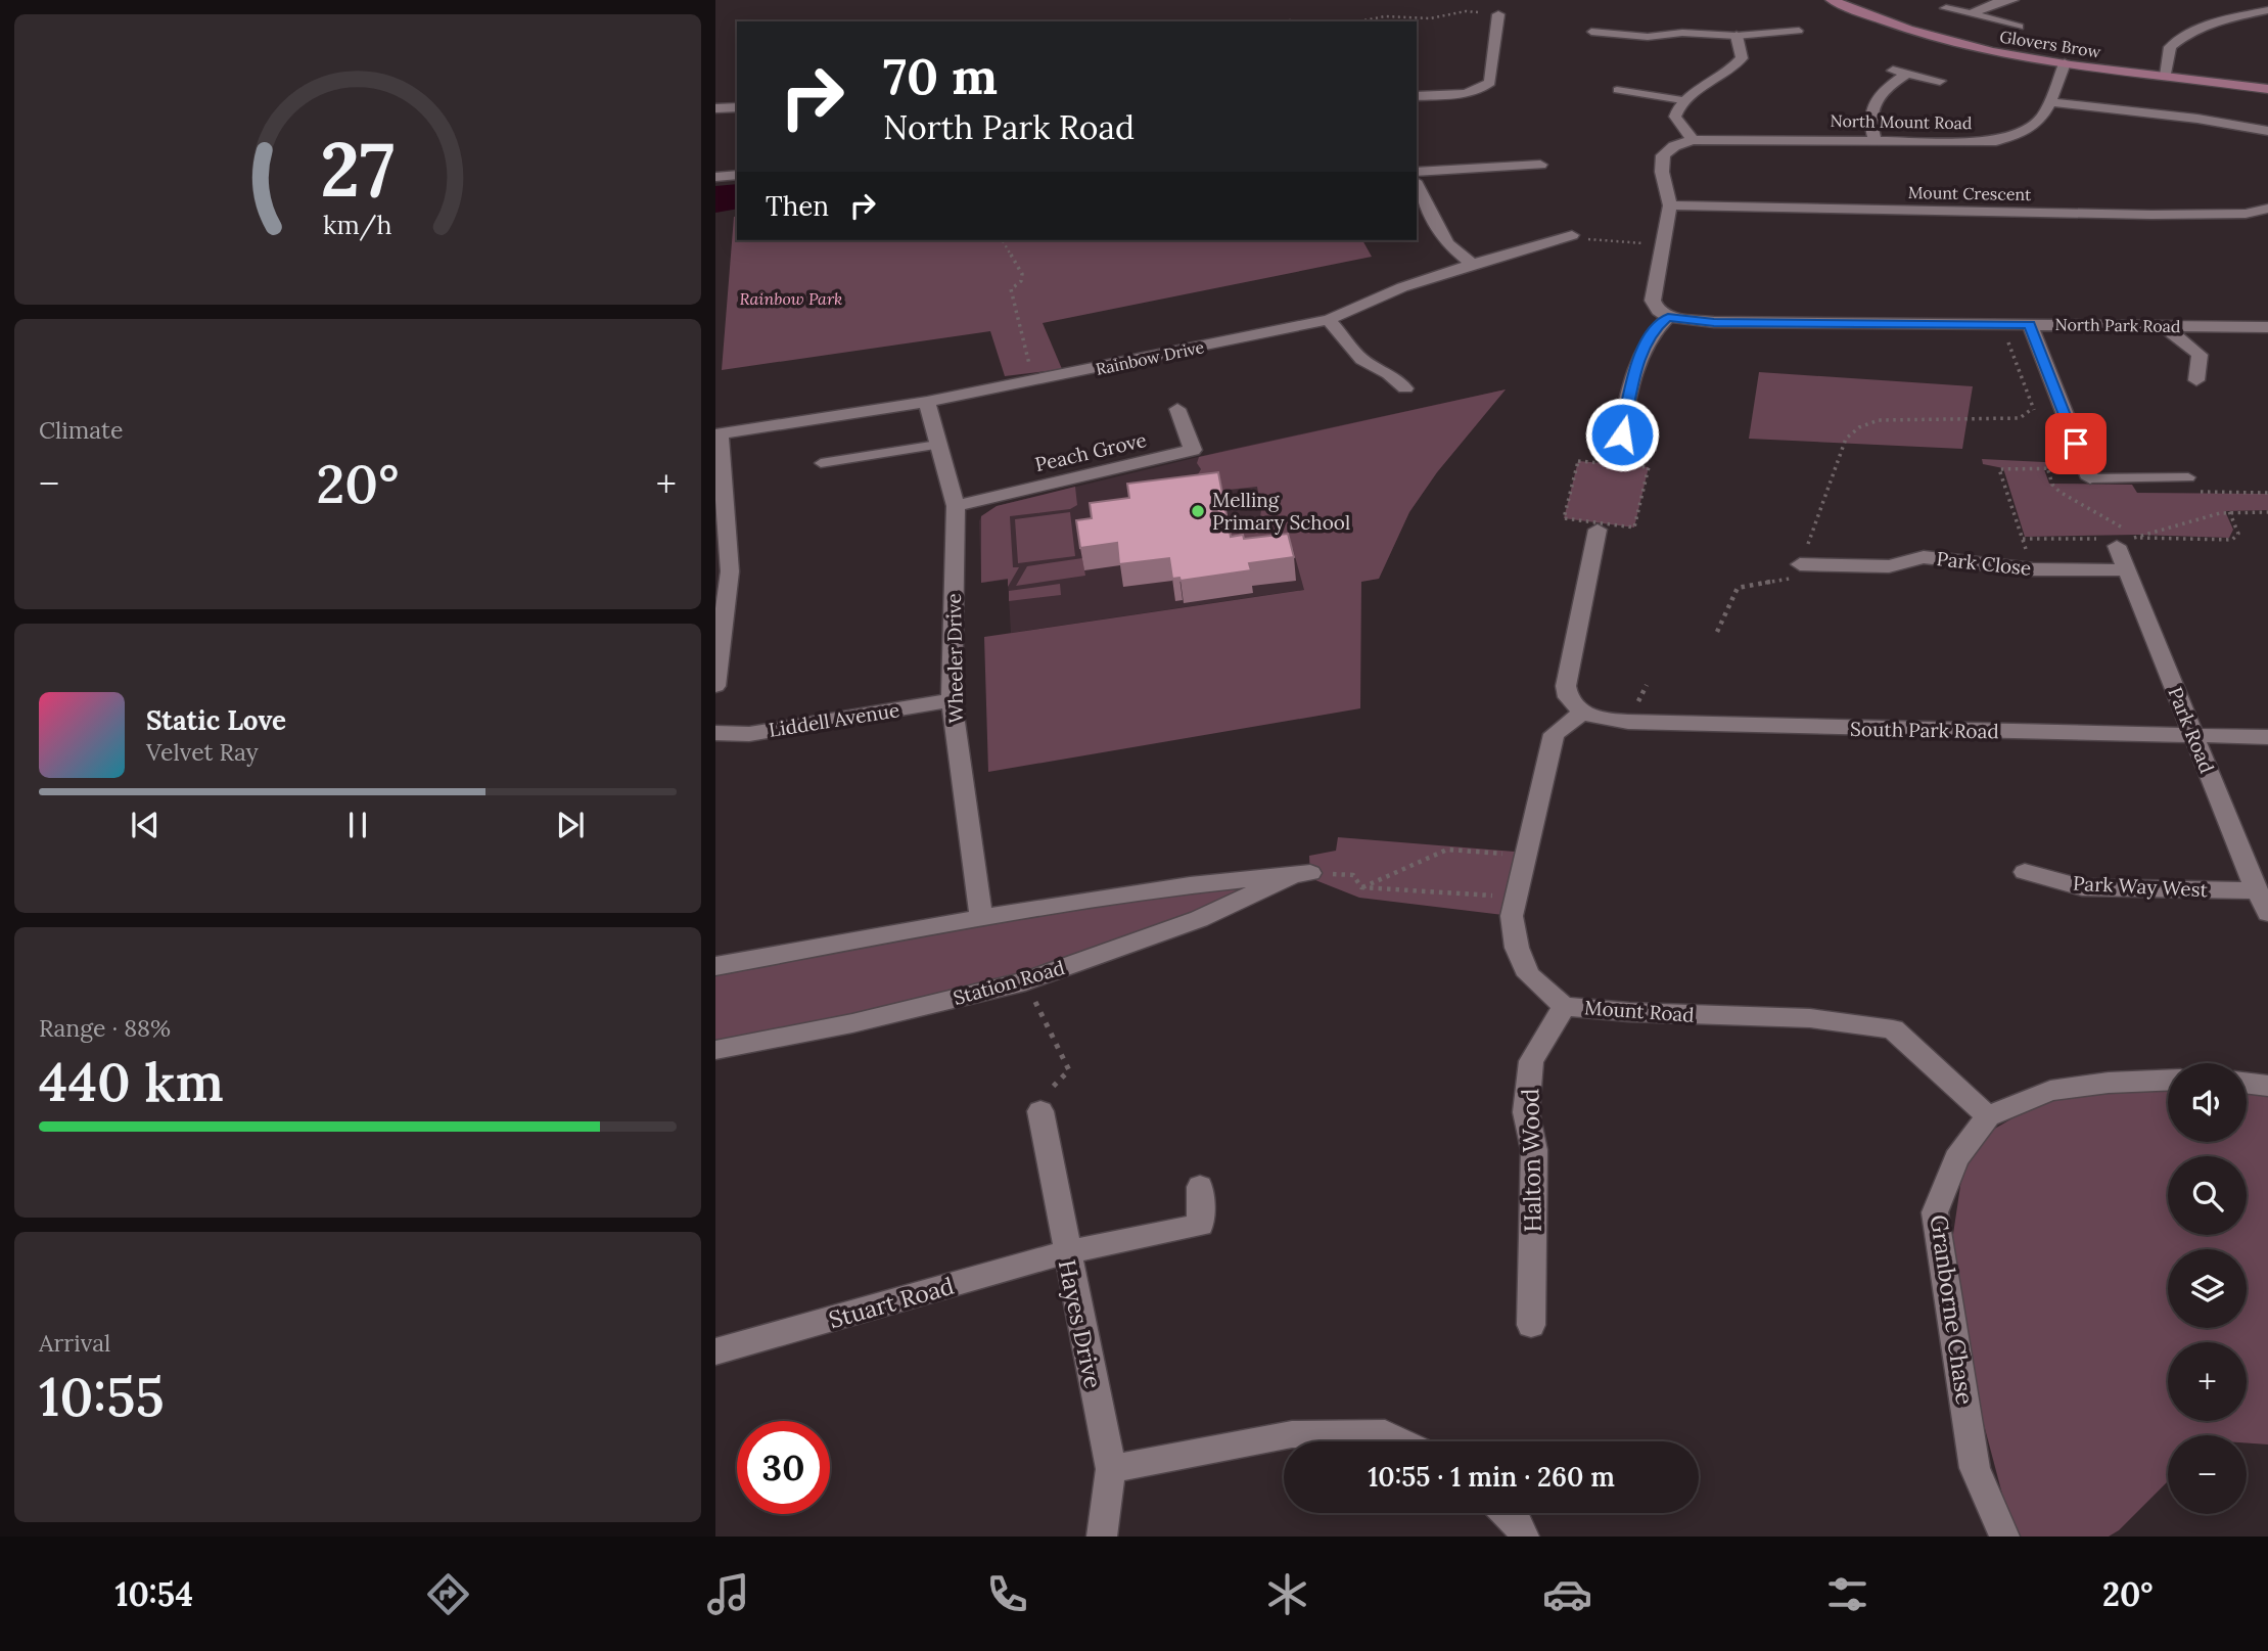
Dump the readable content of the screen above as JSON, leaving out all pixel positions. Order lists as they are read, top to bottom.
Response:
{
  "streets": {
    "main road": ["Glovers Brow"],
    "street": [
      "North Mount Road",
      "Mount Crescent",
      "North Park Road",
      "Rainbow Drive",
      "Peach Grove",
      "Park Close",
      "Wheeler Drive",
      "Liddell Avenue",
      "South Park Road",
      "Park Road",
      "Park Way West",
      "Station Road",
      "Mount Road",
      "Halton Wood",
      "Stuart Road",
      "Granborne Chase",
      "Hayes Drive"
    ]
  },
  "crossings": [
    ["Glovers Brow", "North Mount Road"],
    ["Rainbow Drive", "Wheeler Drive"],
    ["Peach Grove", "Wheeler Drive"],
    ["Park Close", "Park Road"],
    ["Wheeler Drive", "Liddell Avenue"],
    ["South Park Road", "Park Road"],
    ["South Park Road", "Mount Road"],
    ["Park Road", "Park Way West"],
    ["Mount Road", "Halton Wood"],
    ["Mount Road", "Granborne Chase"],
    ["Stuart Road", "Hayes Drive"]
  ],
  "parks": ["Rainbow Park"],
  "places": ["Melling Primary School"],
  "page": {
    "turn": ["70 m", "North Park Road"],
    "then": "Then",
    "tile": [
      "Climate",
      ["Range · 88%", "440 km"],
      ["Arrival", "10:55"]
    ],
    "heat": ["−", "20°", "+"],
    "song": ["Static Love", "Velvet Ray"],
    "map_buttons": ["+", "−"],
    "limit": "30",
    "trip": "10:55 · 1 min · 260 m",
    "tabs": ["10:54", "20°"],
    "gauge": ["27", "km/h"]
  }
}
